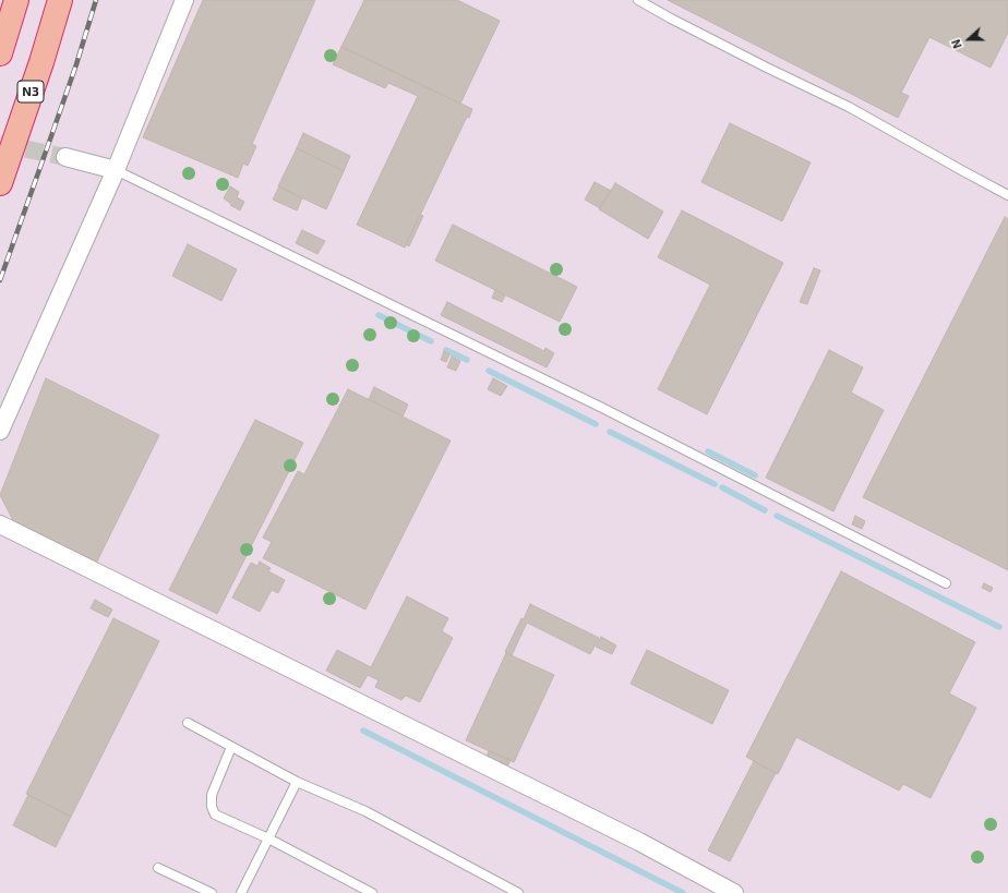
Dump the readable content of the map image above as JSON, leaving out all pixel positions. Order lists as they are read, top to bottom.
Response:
{
  "streets": {
    "highway": ["N3"]
  },
  "north": "left"
}
